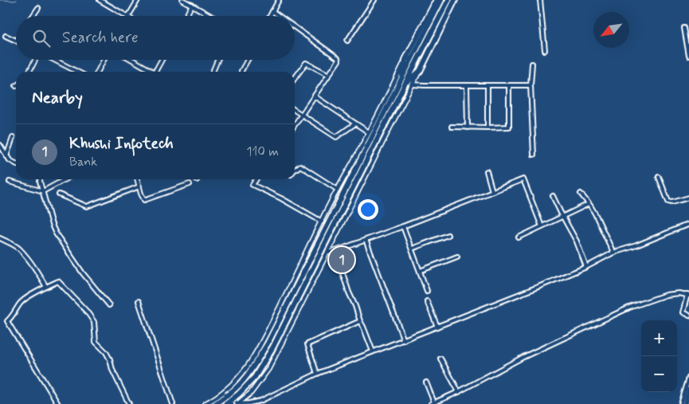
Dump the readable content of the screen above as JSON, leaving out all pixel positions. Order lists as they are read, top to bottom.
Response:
{
  "north": "bottom left",
  "page": {
    "search": "Search here",
    "heading": "Nearby",
    "list": [
      {
        "mark": "1",
        "name": "Khushi Infotech",
        "note": "Bank",
        "value": "110 m"
      }
    ],
    "pins": "1",
    "map_buttons": ["+", "−"]
  }
}
